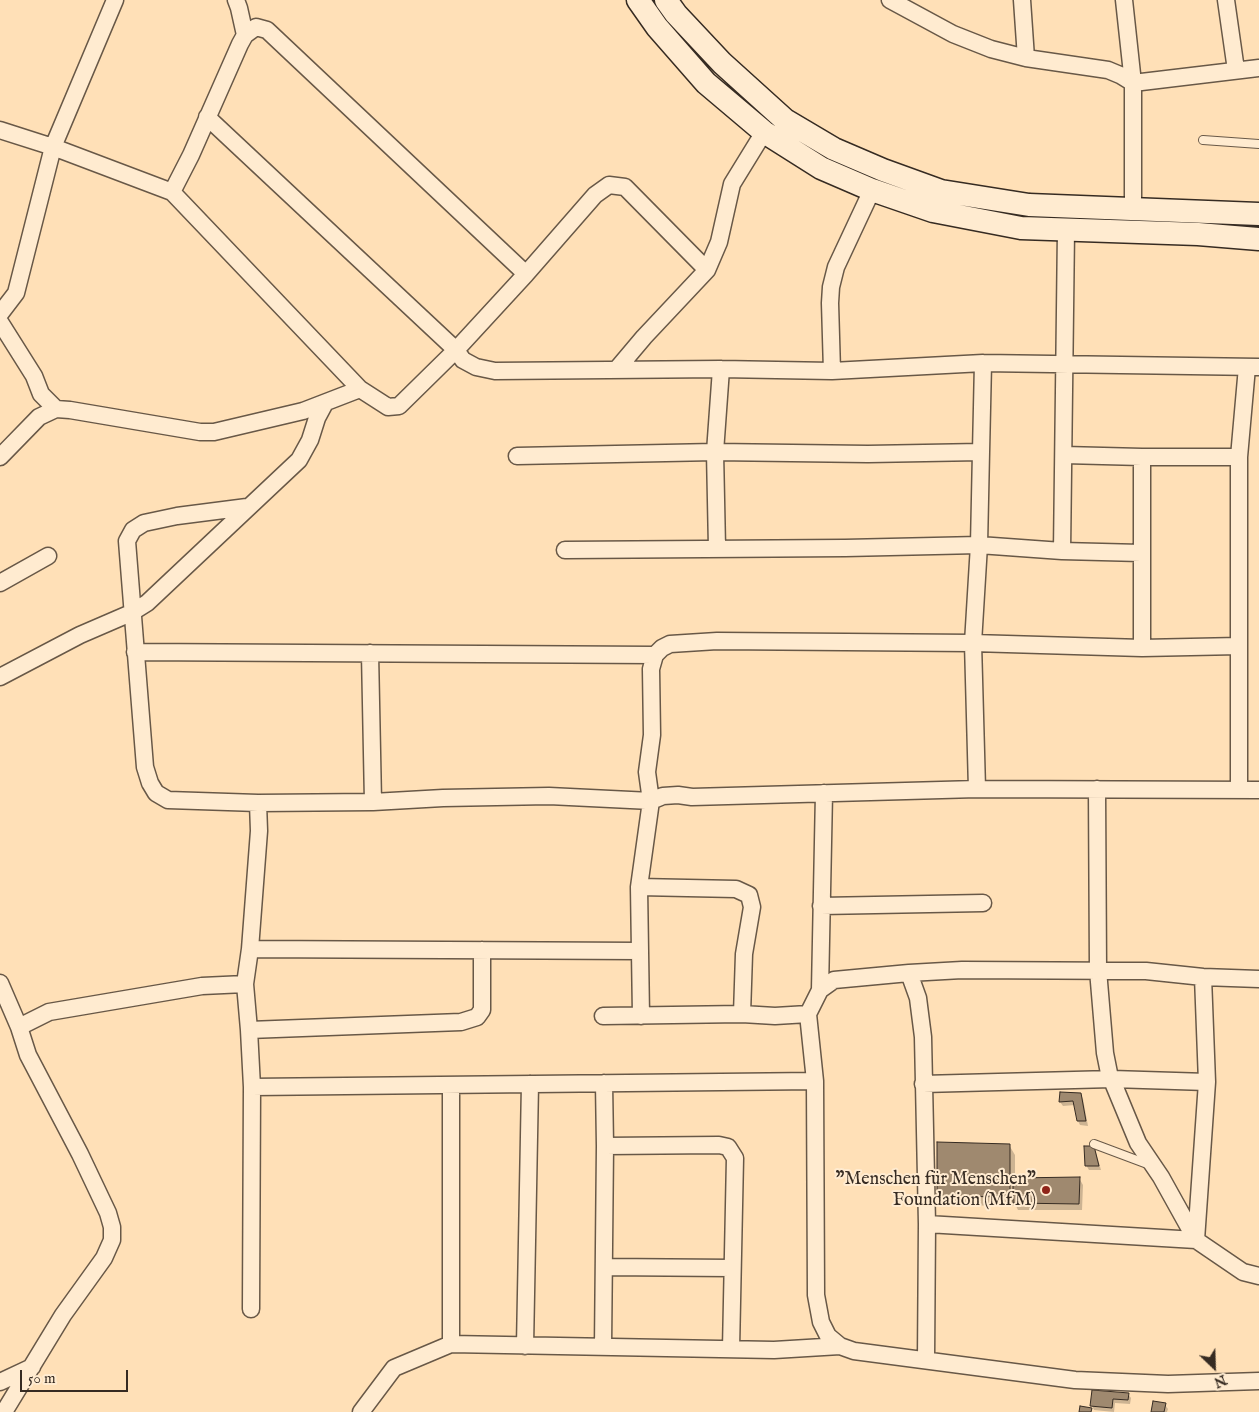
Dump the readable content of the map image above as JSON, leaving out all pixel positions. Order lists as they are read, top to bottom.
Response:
{
  "places": ["\"Menschen für Menschen\" Foundation (MfM)"],
  "scale_bar": "50 m",
  "north": "bottom right"
}
